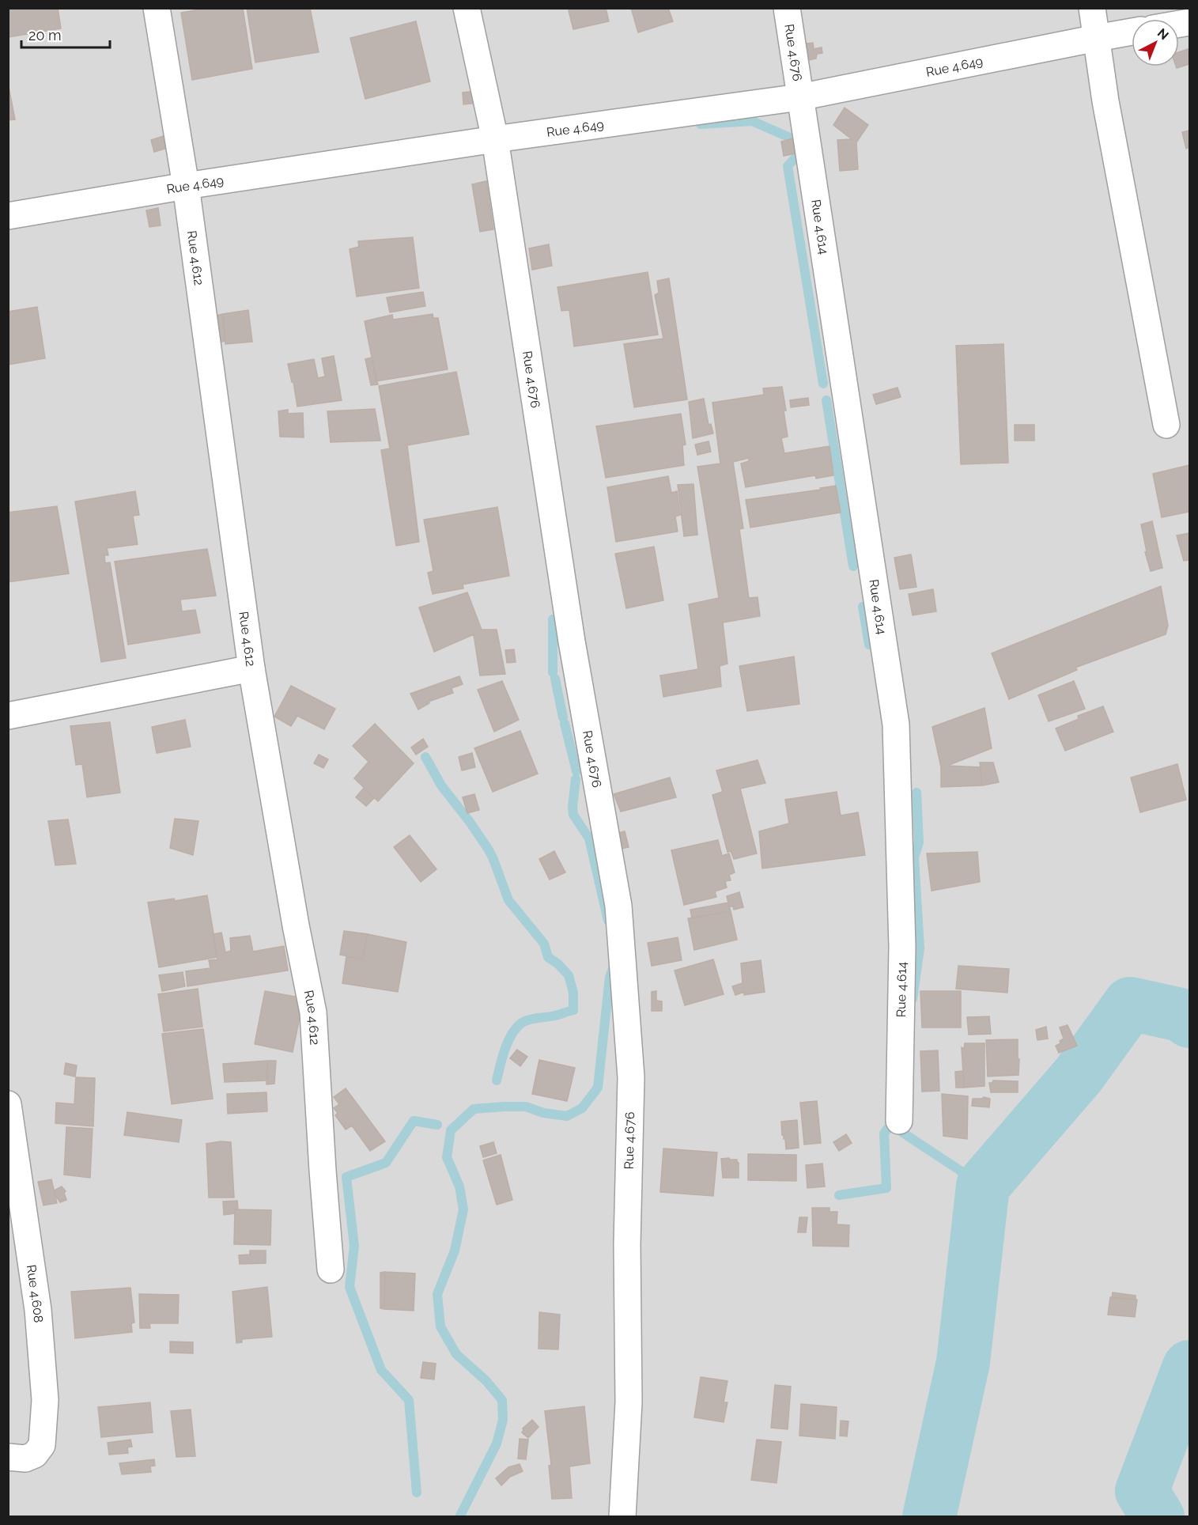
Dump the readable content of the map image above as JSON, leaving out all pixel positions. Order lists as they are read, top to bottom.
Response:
{
  "streets": {
    "street": [
      "Rue 4.676",
      "Rue 4.649",
      "Rue 4.614",
      "Rue 4.612",
      "Rue 4.608"
    ]
  },
  "crossings": [
    ["Rue 4.676", "Rue 4.649"],
    ["Rue 4.676", "Rue 4.614"],
    ["Rue 4.649", "Rue 4.614"],
    ["Rue 4.649", "Rue 4.612"]
  ],
  "scale_bar": "20 m",
  "north": "top right"
}
